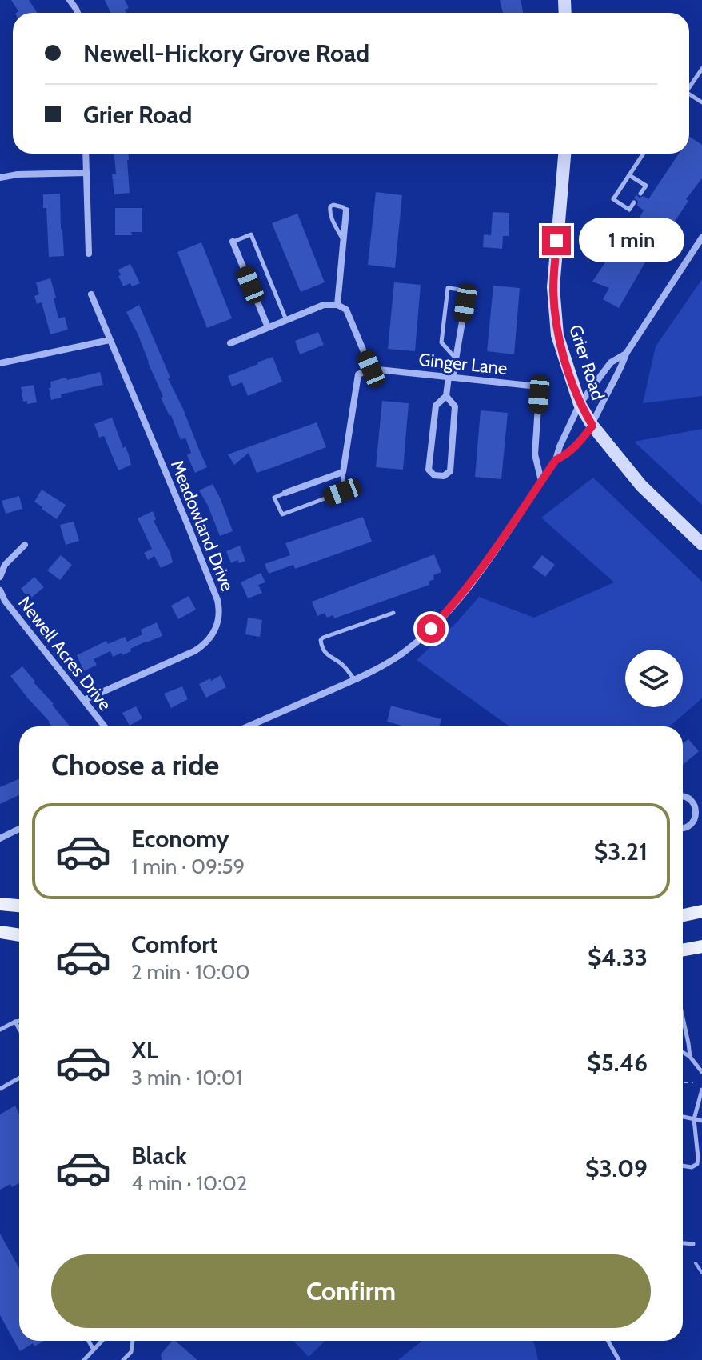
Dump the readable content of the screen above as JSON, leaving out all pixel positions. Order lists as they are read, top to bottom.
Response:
{
  "streets": {
    "street": [
      "Grier Road",
      "Ginger Lane",
      "Meadowland Drive",
      "Newell Acres Drive"
    ]
  },
  "crossings": [
    ["Meadowland Drive", "Newell Acres Drive"]
  ],
  "page": {
    "banner": ["Newell-Hickory Grove Road", "Grier Road"],
    "bubble": "1 min",
    "heading": "Choose a ride",
    "list": [
      {
        "name": "Economy",
        "note": "1 min · 09:59",
        "value": "$3.21"
      },
      {
        "name": "Comfort",
        "note": "2 min · 10:00",
        "value": "$4.33"
      },
      {
        "name": "XL",
        "note": "3 min · 10:01",
        "value": "$5.46"
      },
      {
        "name": "Black",
        "note": "4 min · 10:02",
        "value": "$3.09"
      }
    ],
    "buttons": "Confirm"
  }
}
